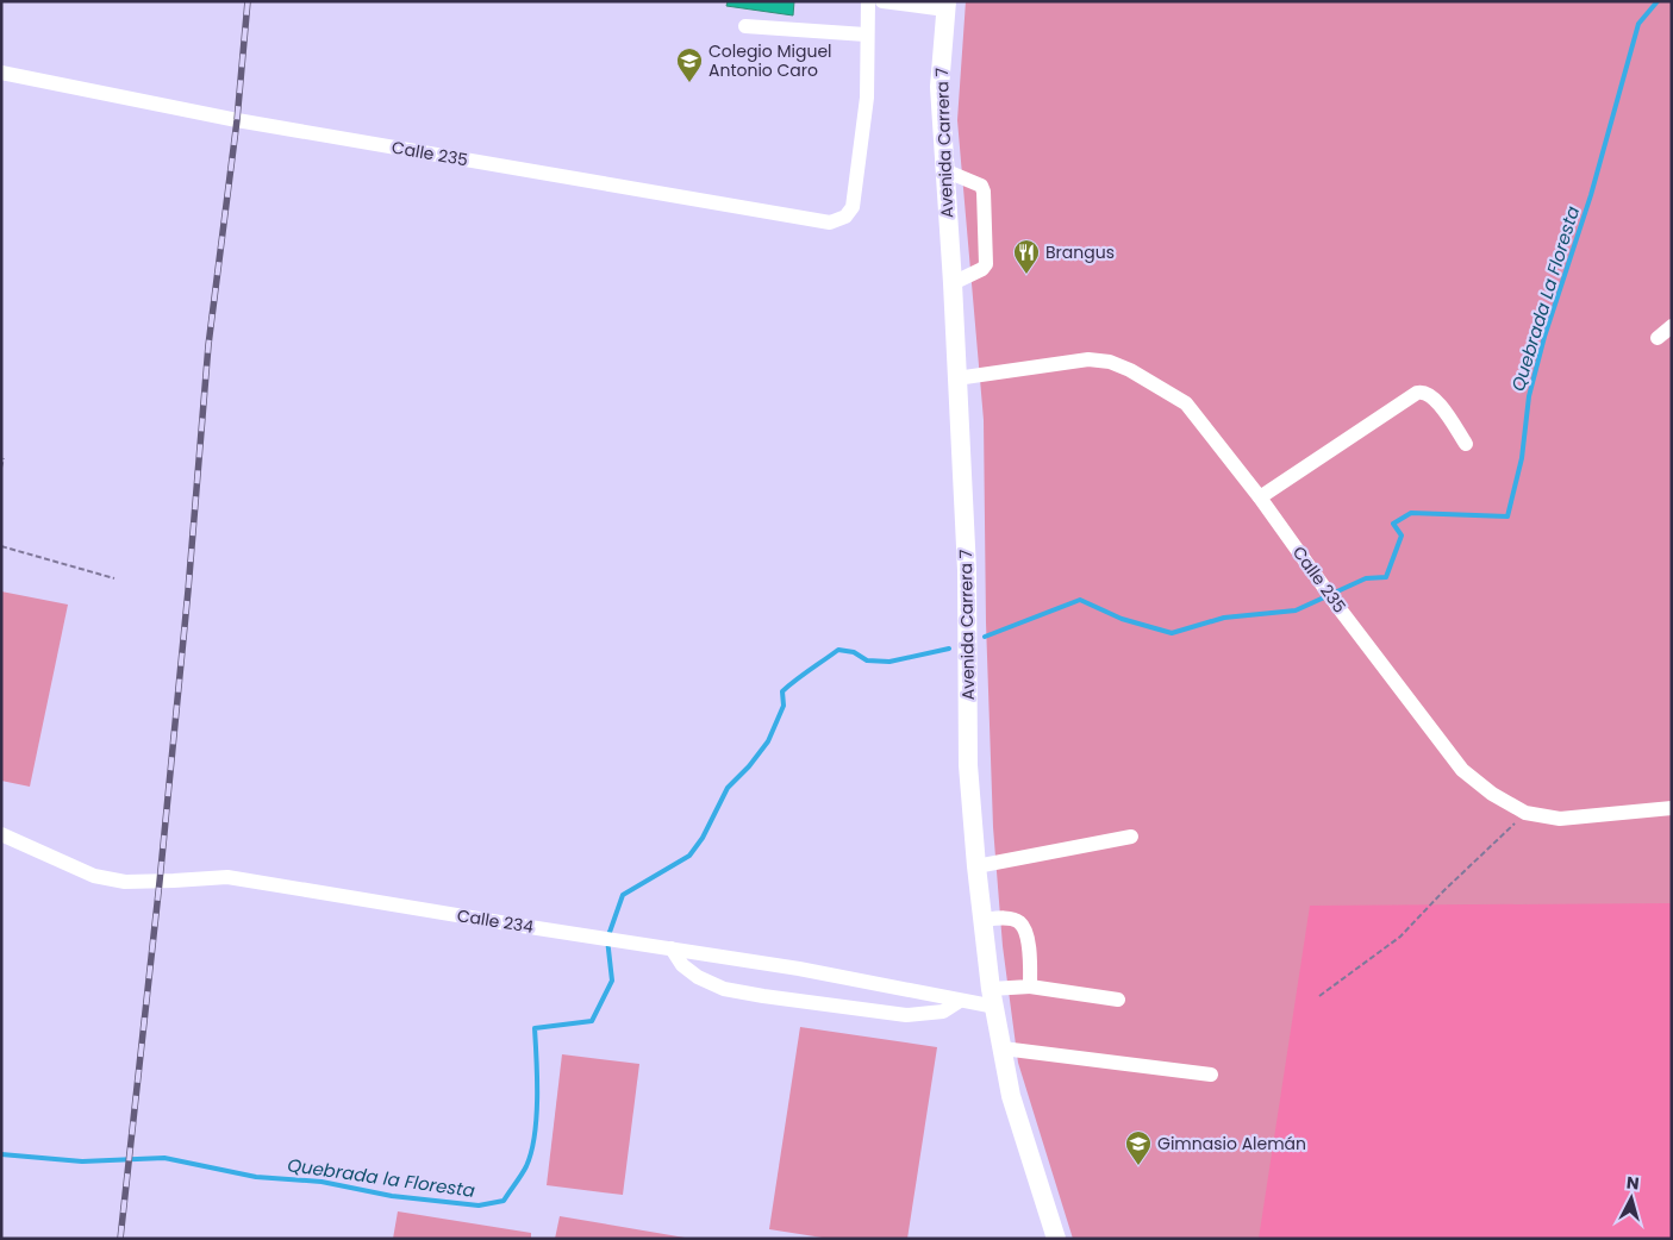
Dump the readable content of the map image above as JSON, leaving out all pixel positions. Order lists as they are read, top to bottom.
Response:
{
  "streets": {
    "main road": ["Avenida Carrera 7"],
    "street": ["Calle 235", "Calle 234"]
  },
  "crossings": [
    ["Avenida Carrera 7", "Calle 235"],
    ["Avenida Carrera 7", "Calle 234"]
  ],
  "water": ["Quebrada La Floresta", "Quebrada la Floresta"],
  "places": {
    "school or university": ["Colegio Miguel Antonio Caro", "Gimnasio Alemán"],
    "restaurant": ["Brangus"]
  },
  "north": "top"
}
